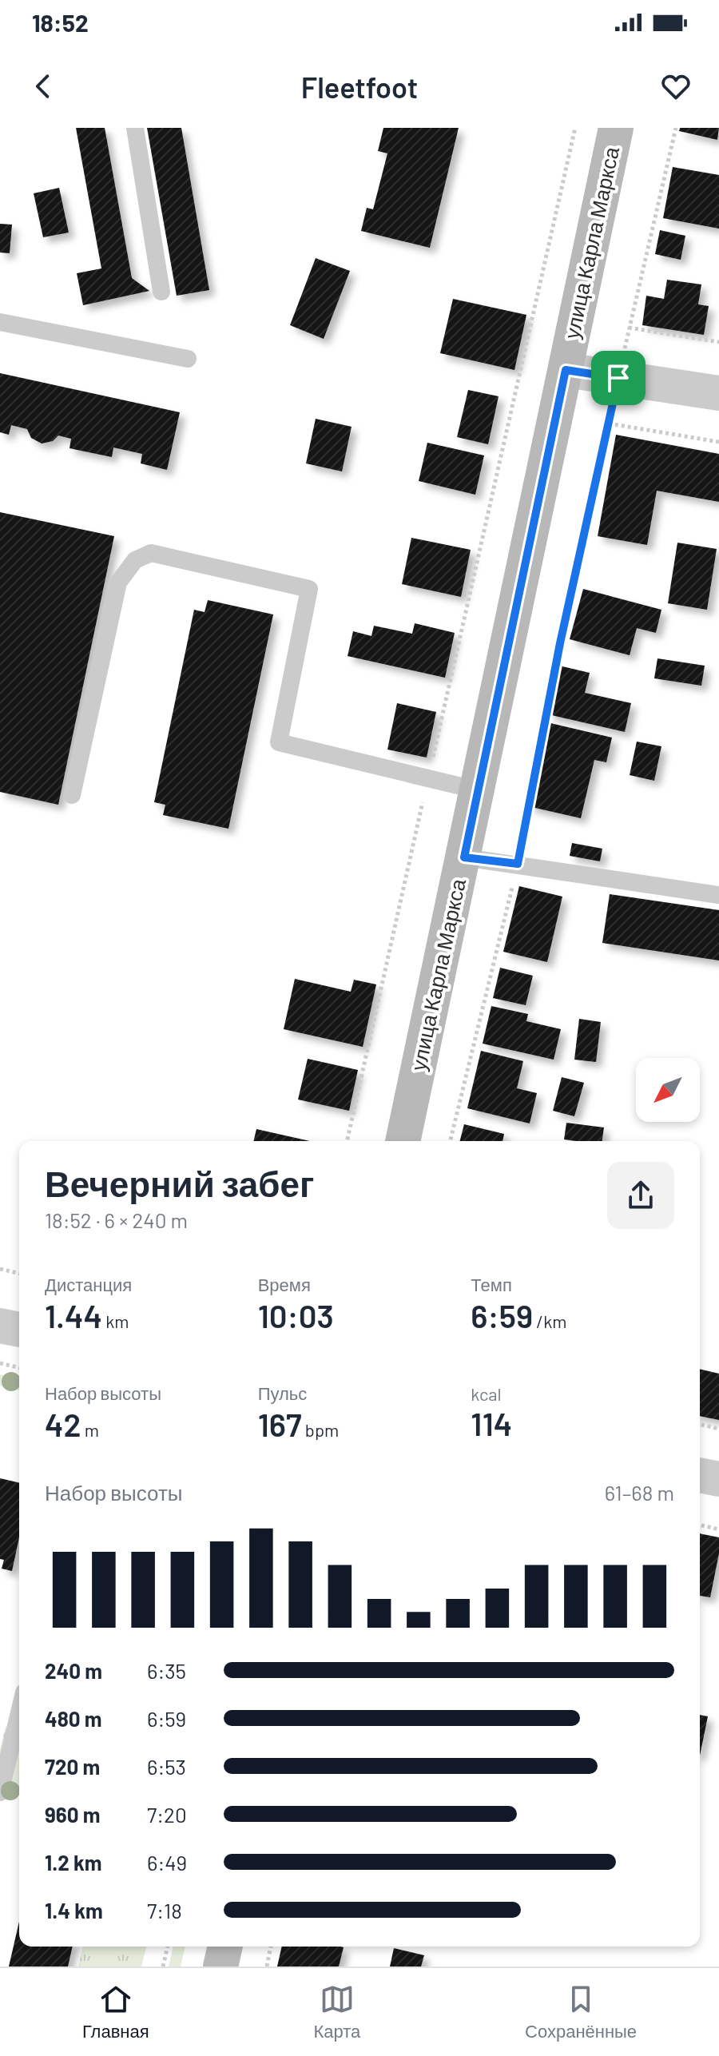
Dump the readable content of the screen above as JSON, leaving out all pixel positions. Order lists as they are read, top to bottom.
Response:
{
  "streets": {
    "main road": ["улица Карла Маркса"]
  },
  "north": "bottom left",
  "page": {
    "status": "18:52",
    "header": "Fleetfoot",
    "heading": ["Вечерний забег", "18:52 · 6 × 240 m"],
    "stats": [
      ["Дистанция", "1.44 km"],
      ["Время", "10:03"],
      ["Темп", "6:59 /km"],
      ["Набор высоты", "42 m"],
      ["Пульс", "167 bpm"],
      ["kcal", "114"]
    ],
    "chart": ["Набор высоты", "61–68 m"],
    "list": [
      {
        "name": "240 m",
        "note": "6:35"
      },
      {
        "name": "480 m",
        "note": "6:59"
      },
      {
        "name": "720 m",
        "note": "6:53"
      },
      {
        "name": "960 m",
        "note": "7:20"
      },
      {
        "name": "1.2 km",
        "note": "6:49"
      },
      {
        "name": "1.4 km",
        "note": "7:18"
      }
    ],
    "tabs": ["Главная", "Карта", "Сохранённые"]
  }
}
